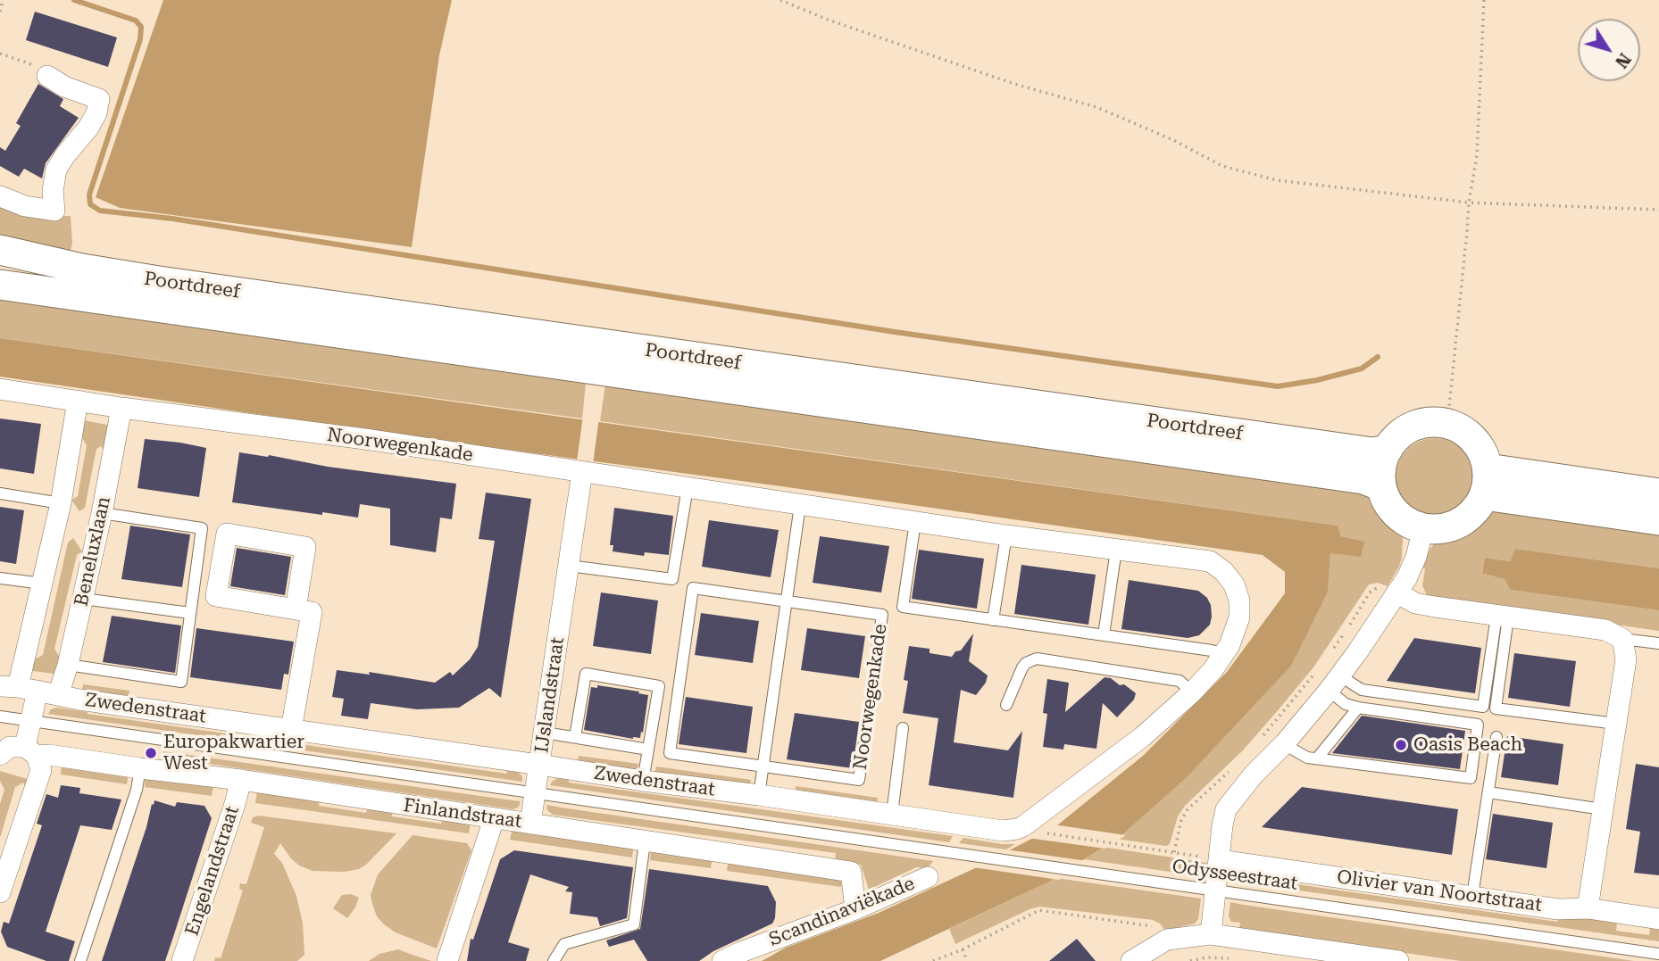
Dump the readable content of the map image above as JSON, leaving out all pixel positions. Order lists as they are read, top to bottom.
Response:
{
  "streets": {
    "main road": ["Poortdreef"],
    "street": [
      "Noorwegenkade",
      "Beneluxlaan",
      "IJslandstraat",
      "Zwedenstraat",
      "Finlandstraat",
      "Engelandstraat",
      "Olivier van Noortstraat",
      "Scandinaviëkade"
    ],
    "lane": ["Odysseestraat"]
  },
  "crossings": [
    ["Noorwegenkade", "Beneluxlaan"],
    ["Noorwegenkade", "IJslandstraat"],
    ["Noorwegenkade", "Zwedenstraat"],
    ["Beneluxlaan", "Zwedenstraat"],
    ["IJslandstraat", "Zwedenstraat"],
    ["IJslandstraat", "Finlandstraat"],
    ["IJslandstraat", "Odysseestraat"],
    ["Finlandstraat", "Engelandstraat"],
    ["Finlandstraat", "Scandinaviëkade"]
  ],
  "places": ["Oasis Beach", "Europakwartier West"],
  "north": "bottom right"
}
